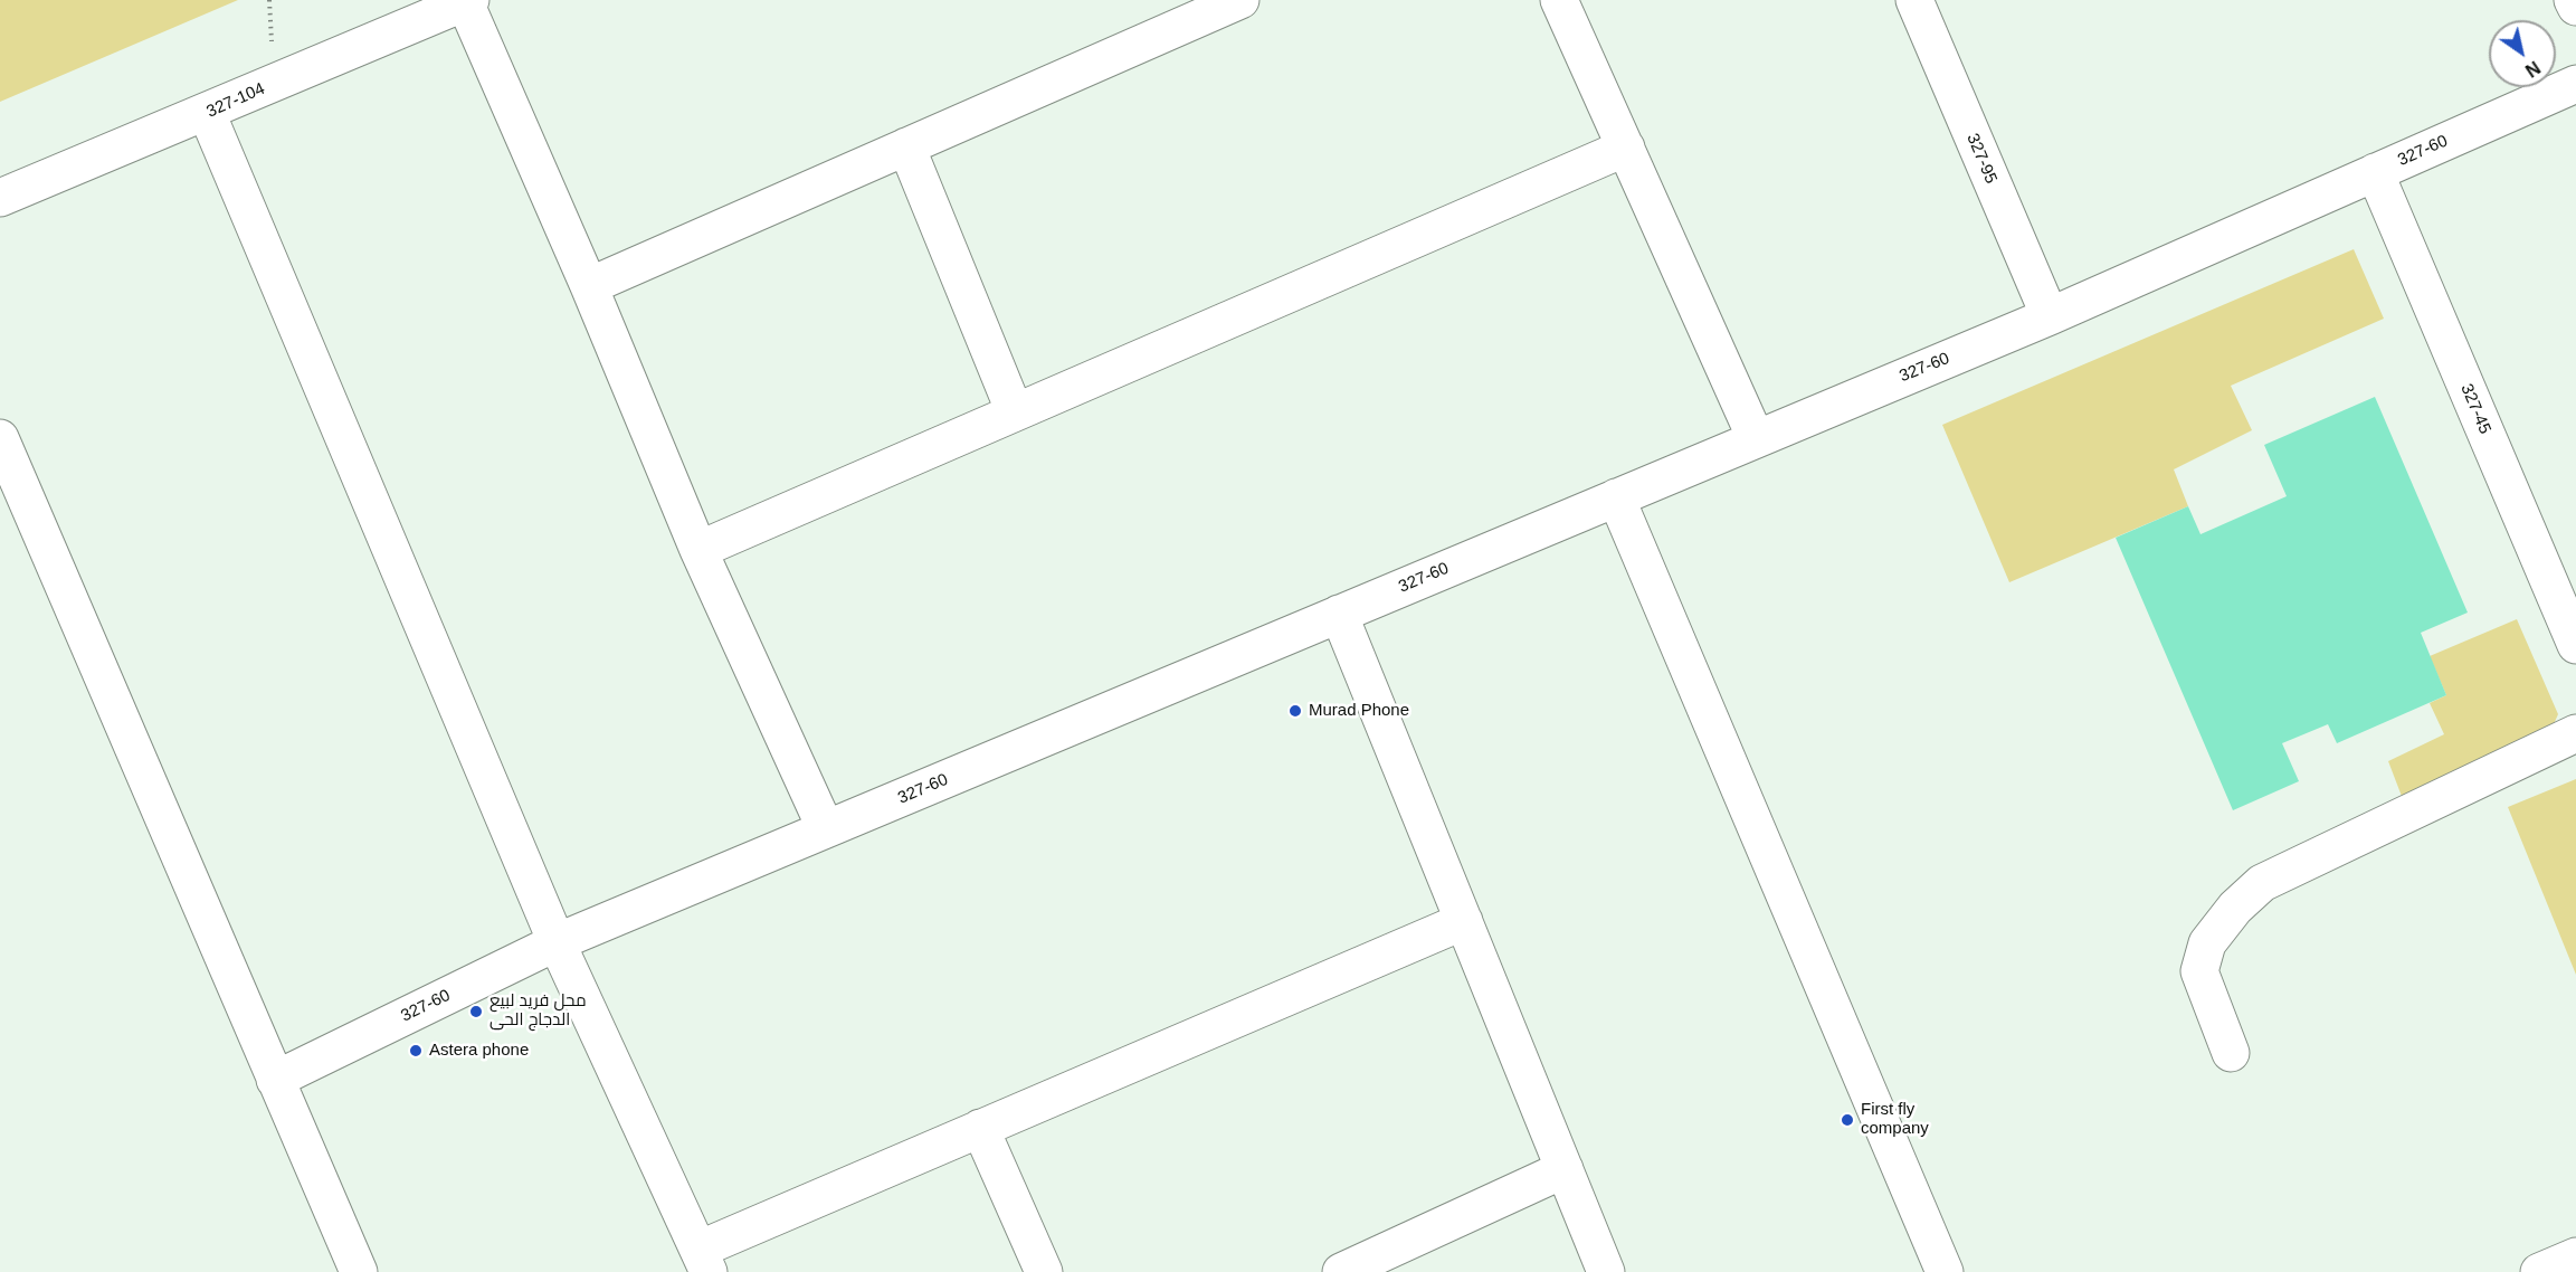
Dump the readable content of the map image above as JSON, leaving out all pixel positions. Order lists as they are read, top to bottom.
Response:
{
  "streets": {
    "street": [
      "327-104",
      "327-60",
      "327-95",
      "327-45"
    ]
  },
  "crossings": [
    ["327-60", "327-95"],
    ["327-60", "327-45"]
  ],
  "places": [
    "Murad Phone",
    "محل فريد لبيع الدجاج الحى",
    "Astera phone",
    "First fly company"
  ],
  "north": "bottom right"
}
